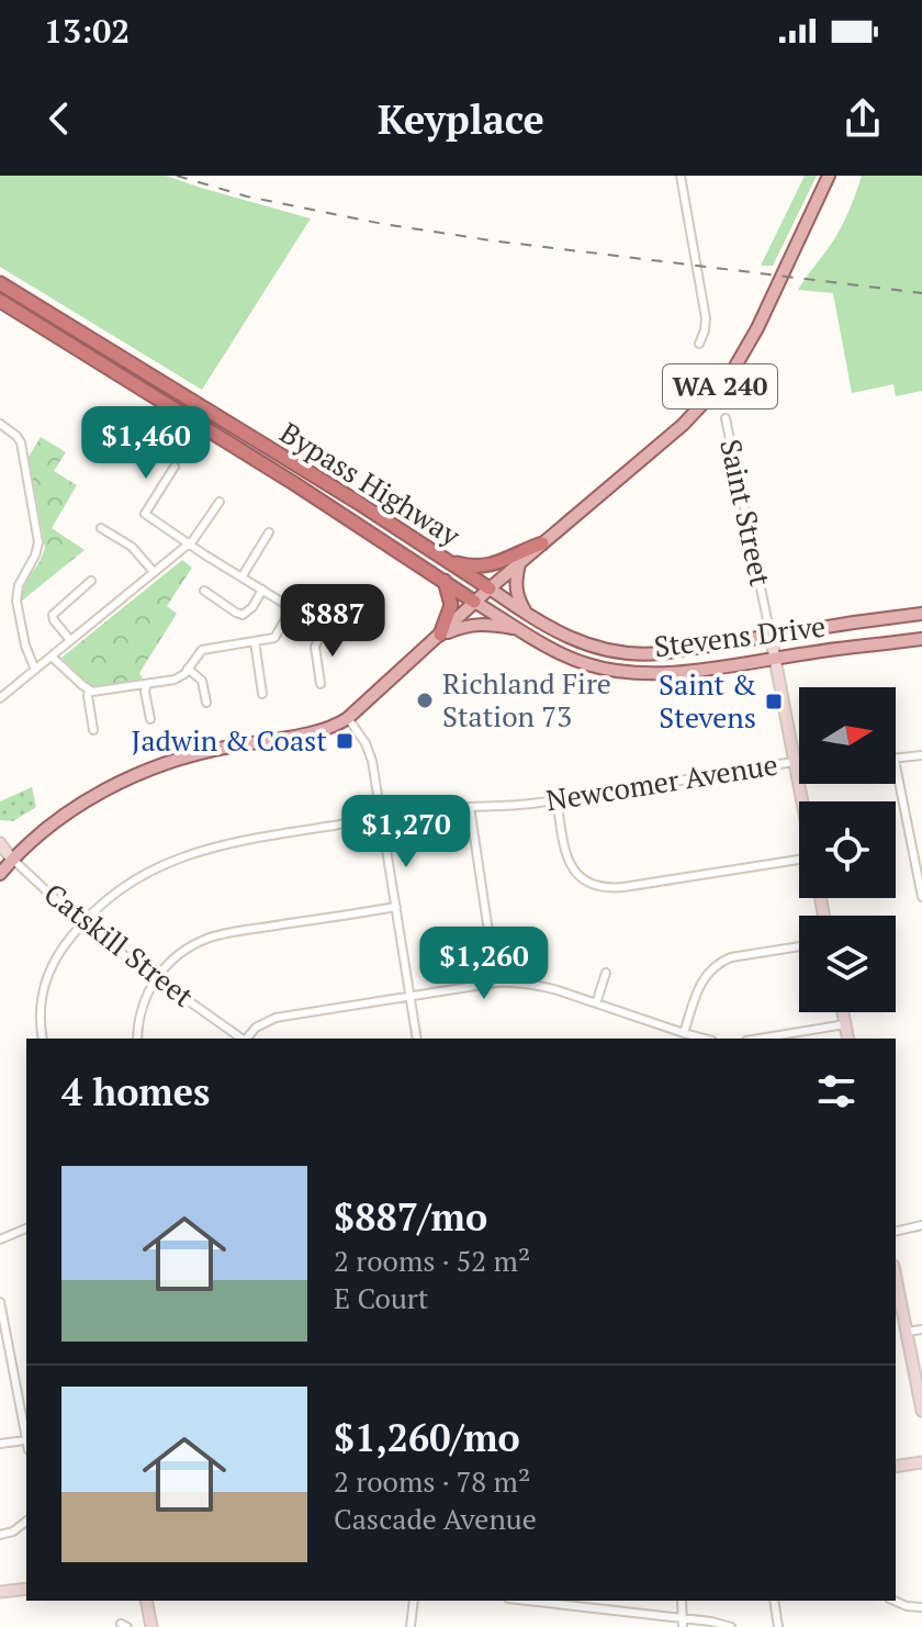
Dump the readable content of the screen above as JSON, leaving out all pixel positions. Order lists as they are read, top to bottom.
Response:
{
  "streets": {
    "highway": ["WA 240", "Bypass Highway"],
    "main road": ["Stevens Drive"],
    "street": ["Saint Street", "Newcomer Avenue", "Catskill Street"]
  },
  "crossings": [
    ["WA 240", "Bypass Highway"],
    ["WA 240", "Stevens Drive"],
    ["Bypass Highway", "Stevens Drive"],
    ["Saint Street", "Stevens Drive"],
    ["Saint Street", "Newcomer Avenue"],
    ["Newcomer Avenue", "Catskill Street"]
  ],
  "places": {
    "other": ["Richland Fire Station 73"],
    "transit": ["Saint & Stevens", "Jadwin & Coast"]
  },
  "north": "right",
  "page": {
    "status": "13:02",
    "header": "Keyplace",
    "price": [
      "$1,460",
      "$887",
      "$1,270",
      "$1,260"
    ],
    "heading": "4 homes",
    "list": [
      {
        "name": "$887/mo",
        "note": "2 rooms · 52 m² · E Court"
      },
      {
        "name": "$1,260/mo",
        "note": "2 rooms · 78 m² · Cascade Avenue"
      }
    ]
  }
}
